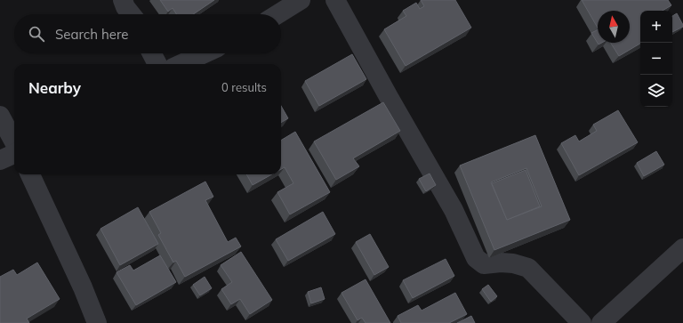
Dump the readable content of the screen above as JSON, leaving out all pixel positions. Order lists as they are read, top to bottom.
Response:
{
  "north": "top",
  "page": {
    "map_buttons": ["+", "−"],
    "search": "Search here",
    "heading": ["Nearby", "0 results"]
  }
}
